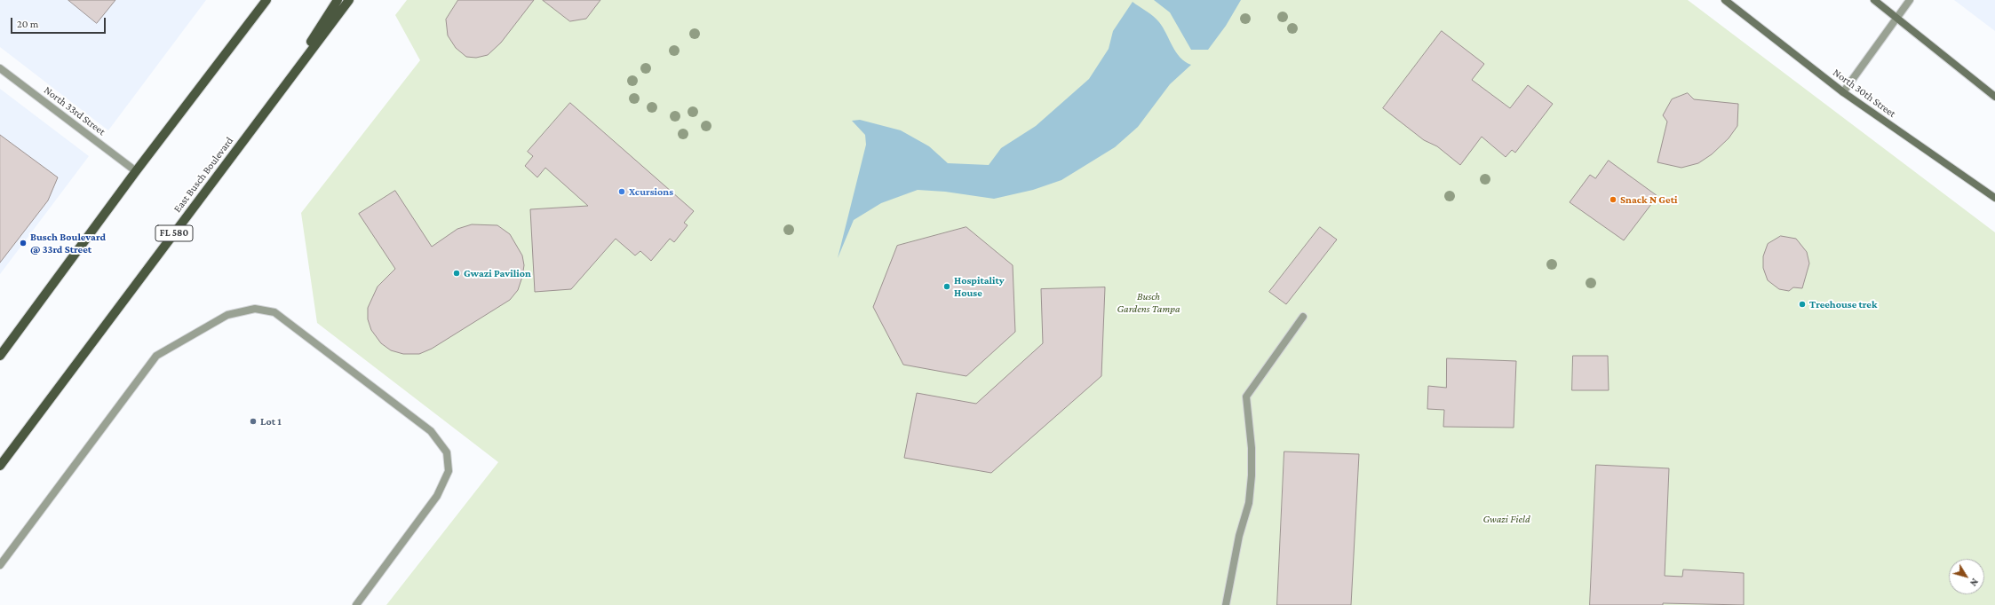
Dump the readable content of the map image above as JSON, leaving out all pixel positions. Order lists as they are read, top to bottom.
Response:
{
  "streets": {
    "main road": ["North 30th Street", "East Busch Boulevard", "FL 580"],
    "street": ["North 33rd Street"]
  },
  "parks": ["Busch Gardens Tampa", "Gwazi Field"],
  "places": [
    "Xcursions",
    "Snack N Geti",
    "Busch Boulevard @ 33rd Street",
    "Gwazi Pavilion",
    "Hospitality House",
    "Treehouse trek",
    "Lot 1"
  ],
  "scale_bar": "20 m",
  "north": "bottom right"
}
